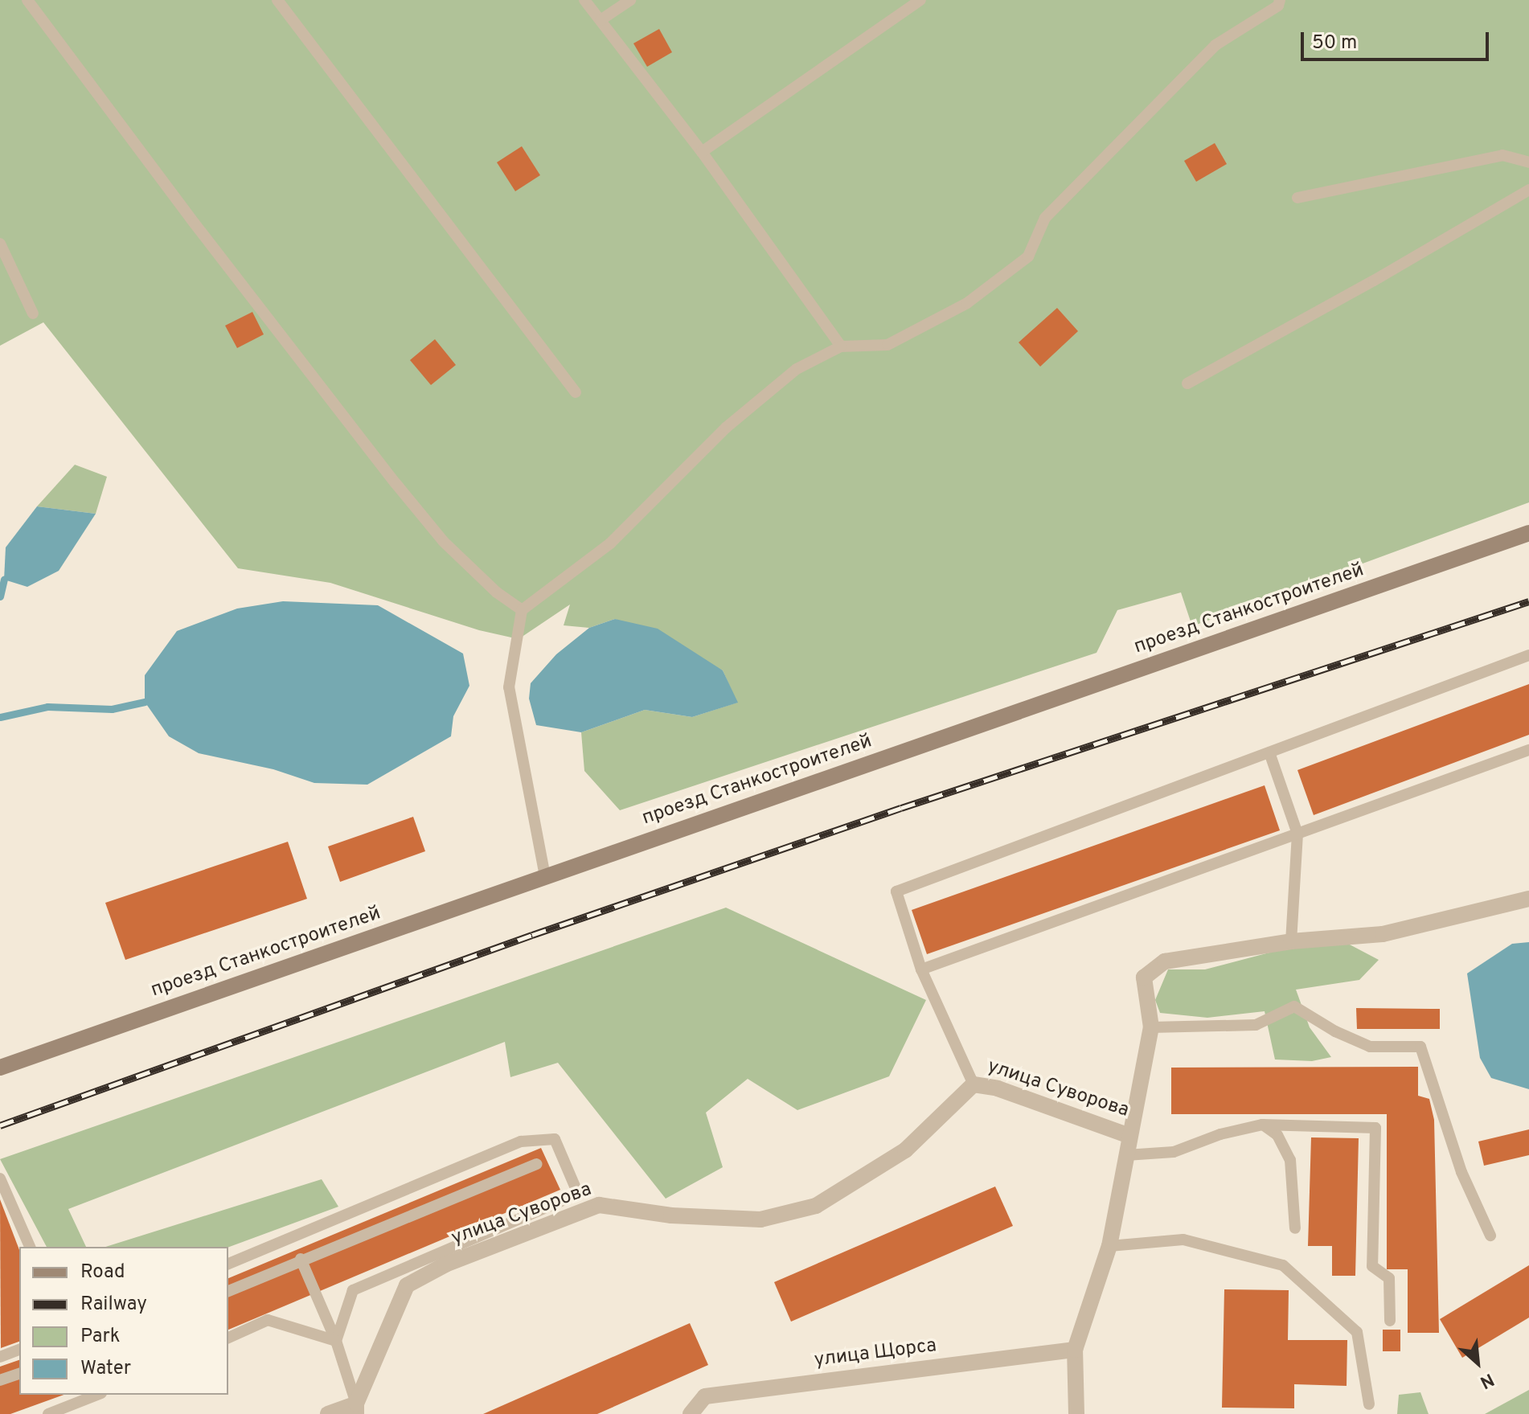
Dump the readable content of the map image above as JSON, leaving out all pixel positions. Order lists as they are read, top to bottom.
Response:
{
  "streets": {
    "main road": ["проезд Станкостроителей"],
    "street": ["улица Суворова", "улица Щорса"]
  },
  "legend": [
    "Road",
    "Railway",
    "Park",
    "Water"
  ],
  "scale_bar": "50 m",
  "north": "bottom right"
}
